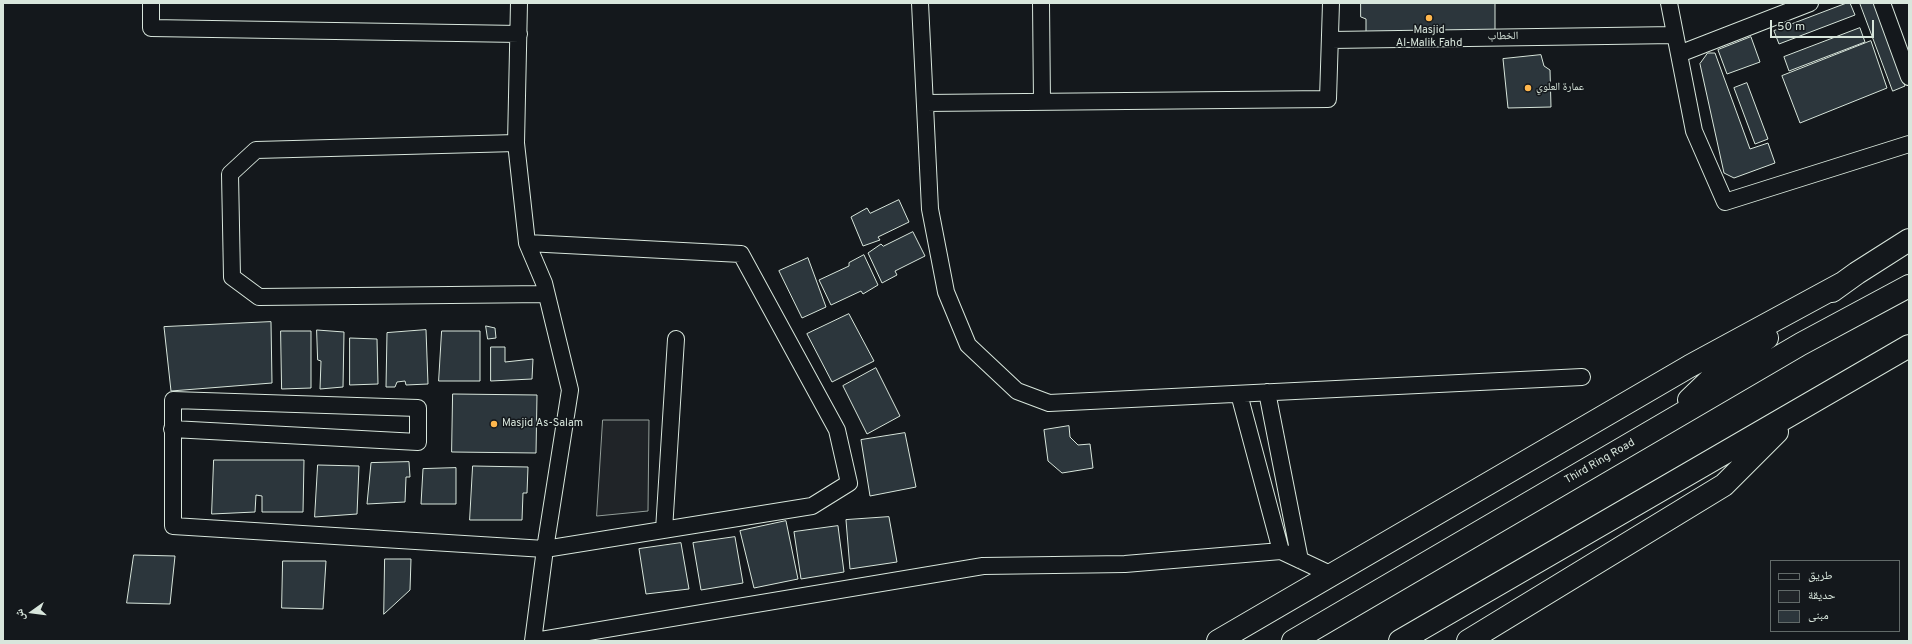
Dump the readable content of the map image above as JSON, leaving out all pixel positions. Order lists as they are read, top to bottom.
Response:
{
  "streets": {
    "highway": ["Third Ring Road"],
    "street": ["الخطاب"]
  },
  "places": ["Masjid Al-Malik Fahd", "عمارة العلوي", "Masjid As-Salam"],
  "legend": ["طريق", "حديقة", "مبنى"],
  "scale_bar": "50 m",
  "north": "left"
}
